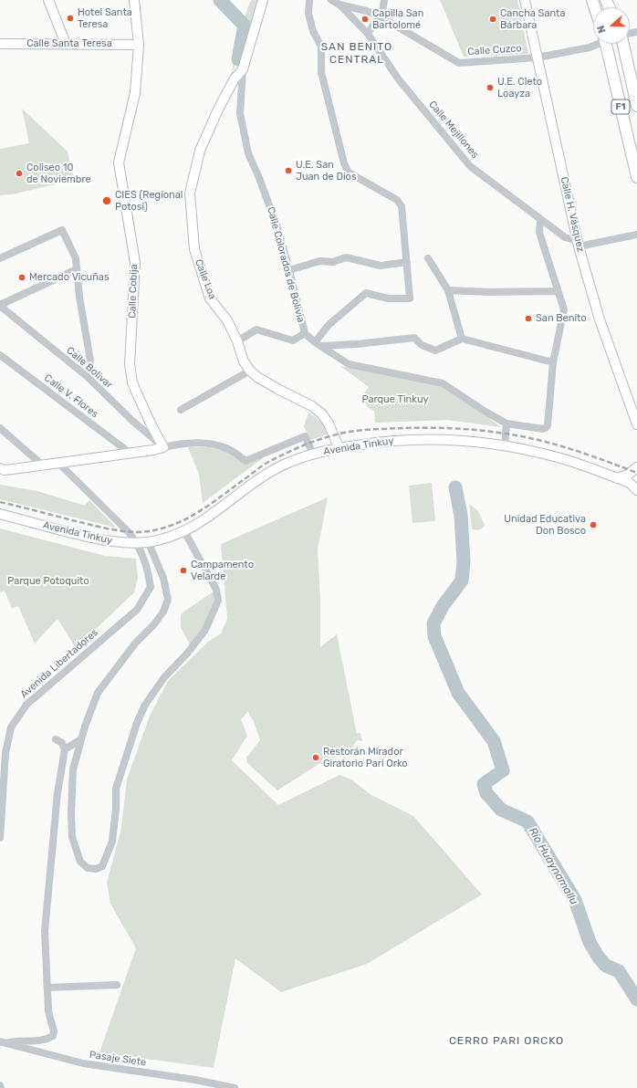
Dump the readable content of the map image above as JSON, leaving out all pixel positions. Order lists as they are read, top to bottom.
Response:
{
  "streets": {
    "highway": ["F1"],
    "main road": [
      "Calle Santa Teresa",
      "Calle H. Vásquez",
      "Calle Colorados de Bolivia",
      "Calle Loa",
      "Calle Cobija",
      "Avenida Tinkuy"
    ],
    "street": [
      "Calle Cuzco",
      "Calle Mejillones",
      "Calle Bolivar",
      "Calle V. Flores",
      "Avenida Libertadores",
      "Pasaje Siete"
    ]
  },
  "crossings": [
    ["Calle Santa Teresa", "Calle Cobija"],
    ["Calle Cuzco", "Calle Mejillones"],
    ["Calle Cuzco", "Calle H. Vásquez"],
    ["Calle Mejillones", "Calle H. Vásquez"],
    ["Calle Colorados de Bolivia", "Calle Loa"],
    ["Calle Loa", "Avenida Tinkuy"],
    ["Calle Cobija", "Calle Bolivar"],
    ["Avenida Tinkuy", "Avenida Libertadores"]
  ],
  "districts": ["SAN BENITO CENTRAL", "CERRO PARI ORCKO"],
  "water": ["Río Huaynamallu"],
  "parks": ["Parque Tinkuy", "Parque Potoquito"],
  "places": [
    "Hotel Santa Teresa",
    "Capilla San Bartolomé",
    "Cancha Santa Bárbara",
    "U.E. Cleto Loayza",
    "U.E. San Juan de Dios",
    "Coliseo 10 de Noviembre",
    "CIES (Regional Potosi)",
    "Mercado Vicuñas",
    "San Benito",
    "Unidad Educativa Don Bosco",
    "Campamento Velarde",
    "Restorán Mirador Giratorio Pari Orko"
  ],
  "north": "left"
}
